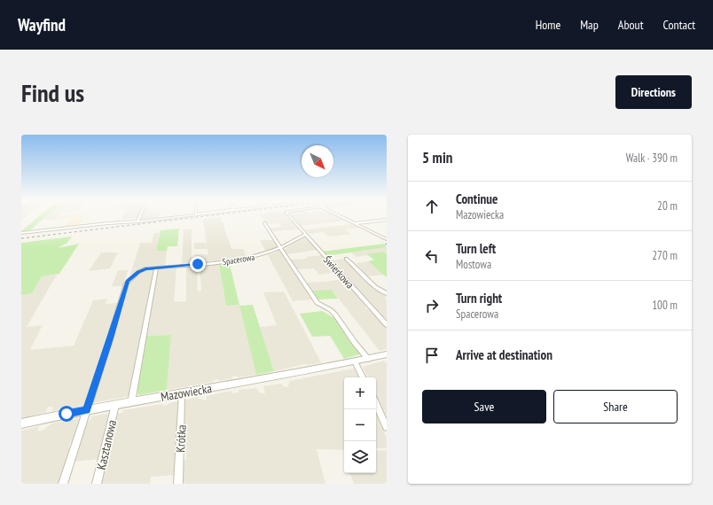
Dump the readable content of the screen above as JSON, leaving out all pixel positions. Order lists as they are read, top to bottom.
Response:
{
  "streets": {
    "street": [
      "Spacerowa",
      "Świerkowa",
      "Mazowiecka",
      "Krótka",
      "Kasztanowa"
    ]
  },
  "crossings": [
    ["Spacerowa", "Świerkowa"],
    ["Spacerowa", "Mazowiecka"],
    ["Mazowiecka", "Krótka"],
    ["Mazowiecka", "Kasztanowa"]
  ],
  "north": "bottom right",
  "page": {
    "header": "Wayfind",
    "nav": [
      "Home",
      "Map",
      "About",
      "Contact"
    ],
    "buttons": [
      "Directions",
      ["Save", "Share"]
    ],
    "title": "Find us",
    "heading": ["5 min", "Walk · 390 m"],
    "list": [
      ["Continue", "Mazowiecka", "20 m"],
      ["Turn left", "Mostowa", "270 m"],
      ["Turn right", "Spacerowa", "100 m"],
      "Arrive at destination"
    ],
    "map_buttons": ["+", "−"]
  }
}
